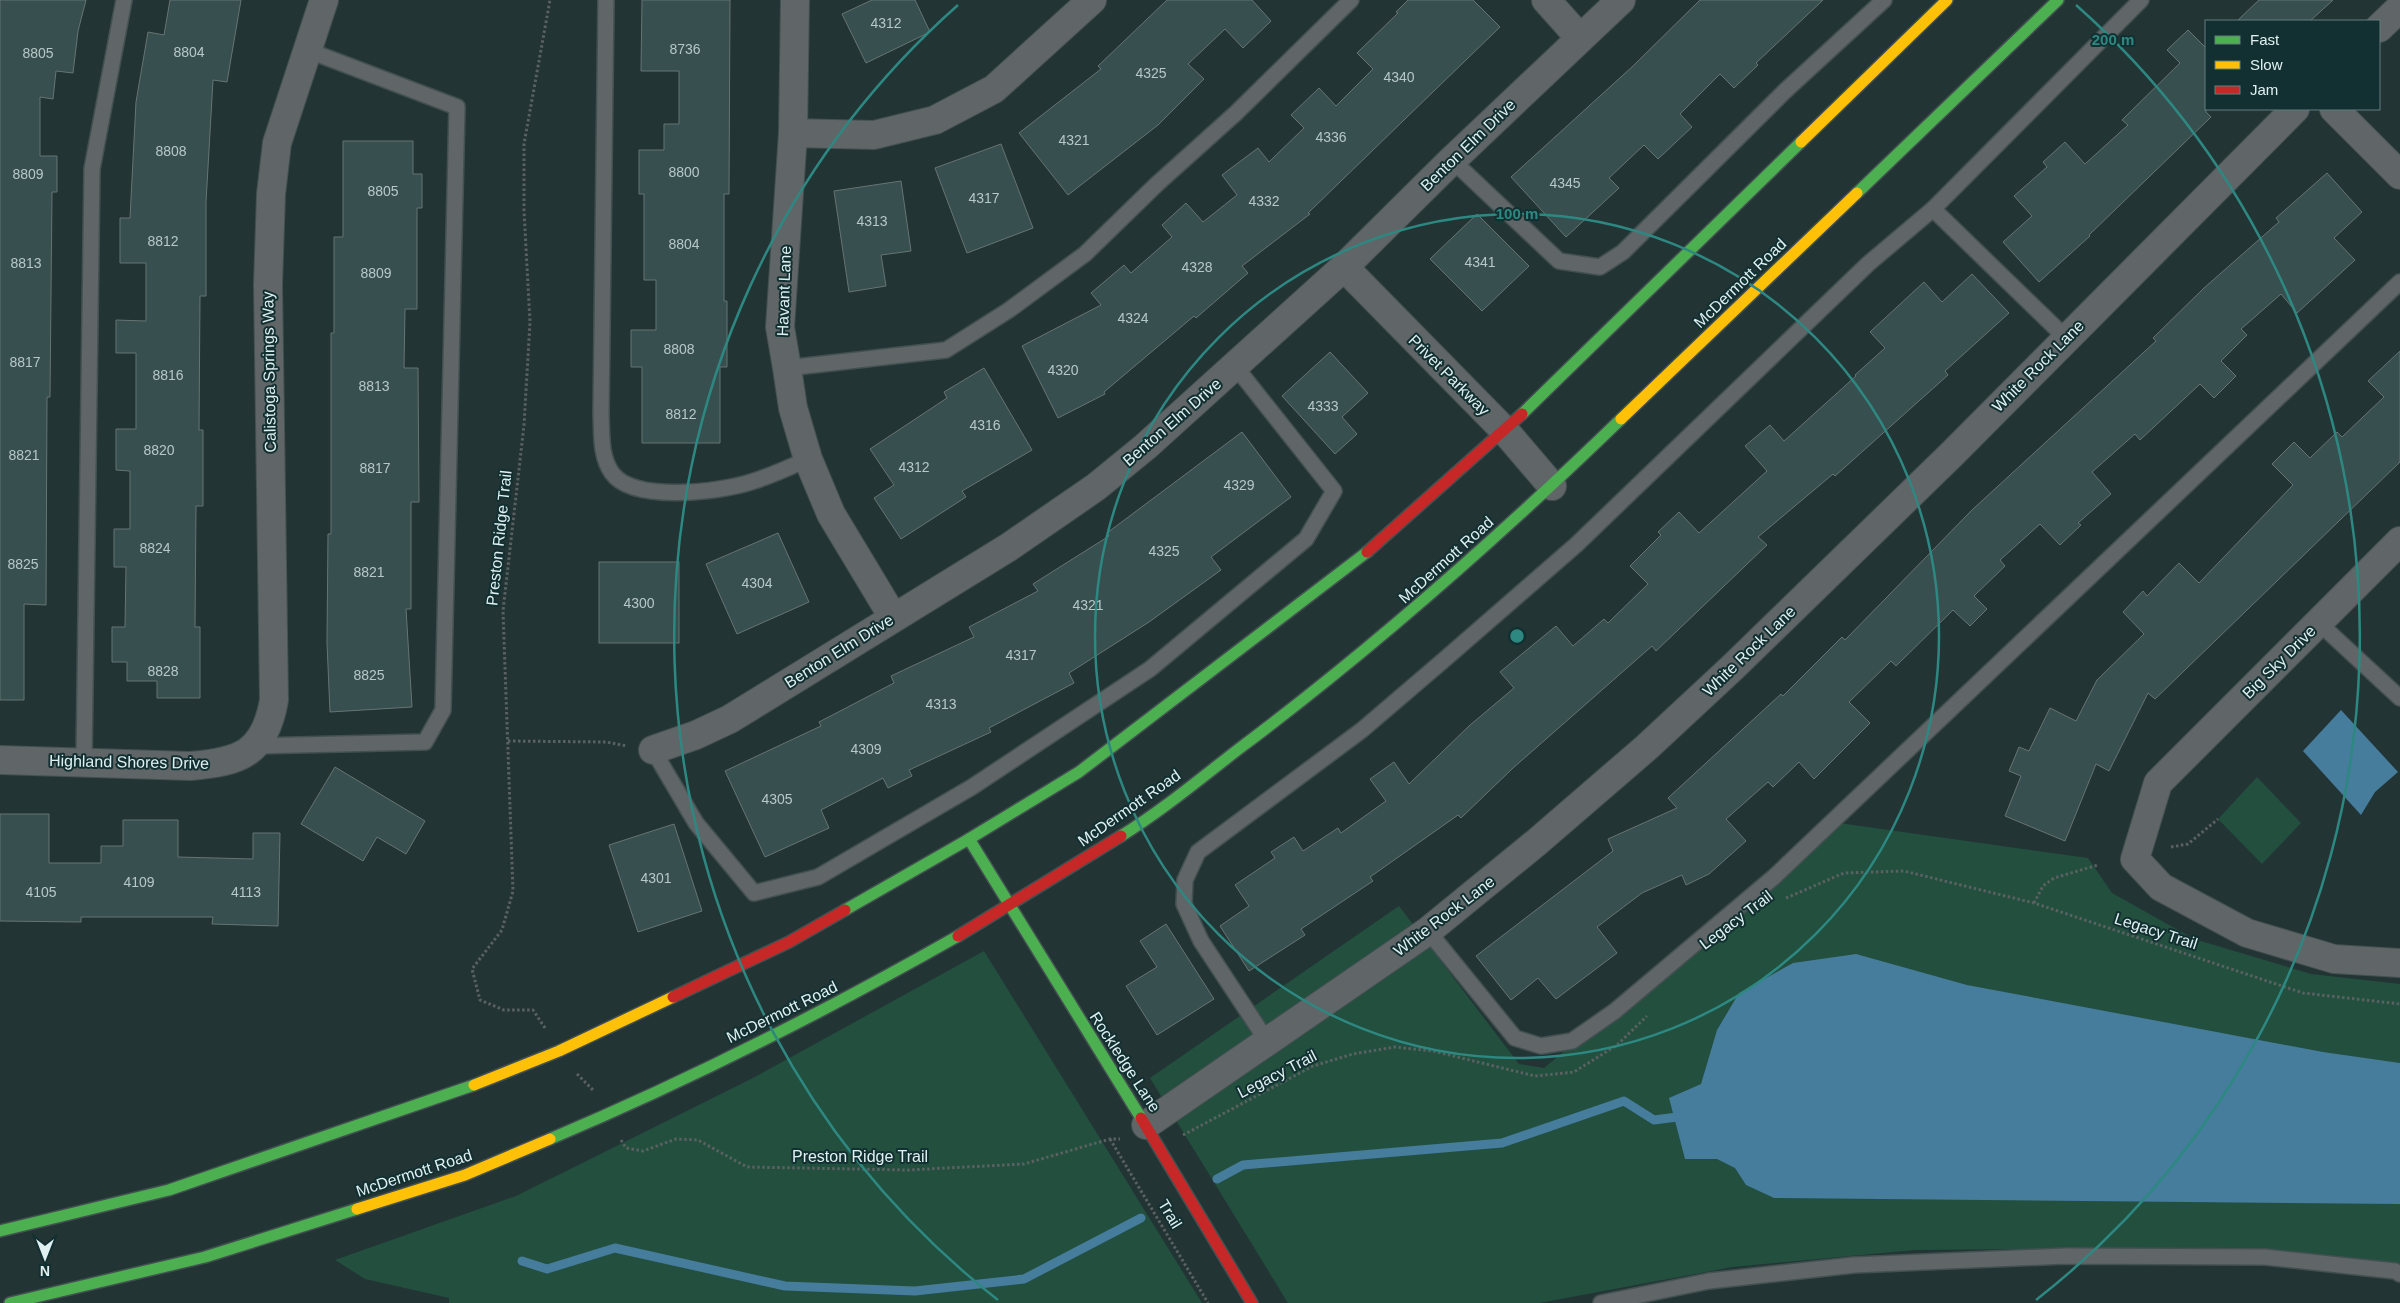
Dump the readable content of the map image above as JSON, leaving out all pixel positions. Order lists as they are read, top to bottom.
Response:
{
  "streets": {
    "main road": ["McDermott Road", "Rockledge Lane"],
    "street": [
      "Benton Elm Drive",
      "Havant Lane",
      "White Rock Lane",
      "Calistoga Springs Way",
      "Privet Parkway",
      "Big Sky Drive",
      "Highland Shores Drive"
    ],
    "path": ["Preston Ridge Trail", "Legacy Trail", "Trail"]
  },
  "crossings": [
    ["Benton Elm Drive", "Havant Lane"],
    ["Benton Elm Drive", "Privet Parkway"],
    ["McDermott Road", "Privet Parkway"],
    ["McDermott Road", "Rockledge Lane"],
    ["White Rock Lane", "Rockledge Lane"],
    ["Calistoga Springs Way", "Highland Shores Drive"],
    ["Preston Ridge Trail", "Trail"]
  ],
  "house_numbers": [
    "4312",
    "8736",
    "8804",
    "8805",
    "4325",
    "4340",
    "4336",
    "4321",
    "8808",
    "8800",
    "8809",
    "4345",
    "8805",
    "4317",
    "4332",
    "4313",
    "8812",
    "8804",
    "4341",
    "8813",
    "4328",
    "8809",
    "4324",
    "8808",
    "8817",
    "4320",
    "8816",
    "8813",
    "4333",
    "8812",
    "4316",
    "8820",
    "8821",
    "4312",
    "8817",
    "4329",
    "8824",
    "4325",
    "8825",
    "8821",
    "4304",
    "4300",
    "4321",
    "4317",
    "8828",
    "8825",
    "4313",
    "4309",
    "4305",
    "4301",
    "4109",
    "4105",
    "4113"
  ],
  "legend": ["Fast", "Slow", "Jam"],
  "north": "bottom",
  "rings": ["200 m", "100 m"]
}
